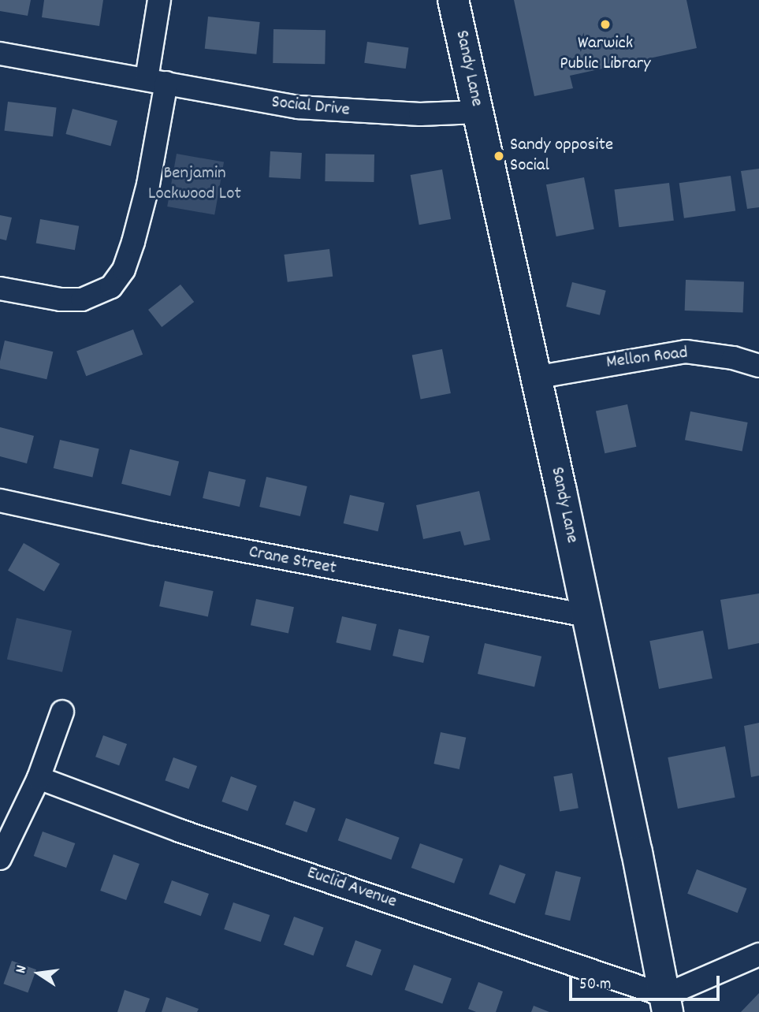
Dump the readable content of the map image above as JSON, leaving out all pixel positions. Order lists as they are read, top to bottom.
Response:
{
  "streets": {
    "main road": ["Sandy Lane"],
    "street": [
      "Social Drive",
      "Mellon Road",
      "Crane Street",
      "Euclid Avenue"
    ]
  },
  "crossings": [
    ["Sandy Lane", "Social Drive"],
    ["Sandy Lane", "Mellon Road"],
    ["Sandy Lane", "Crane Street"],
    ["Sandy Lane", "Euclid Avenue"]
  ],
  "parks": ["Benjamin Lockwood Lot"],
  "places": ["Warwick Public Library", "Sandy opposite Social"],
  "scale_bar": "50 m",
  "north": "left"
}
